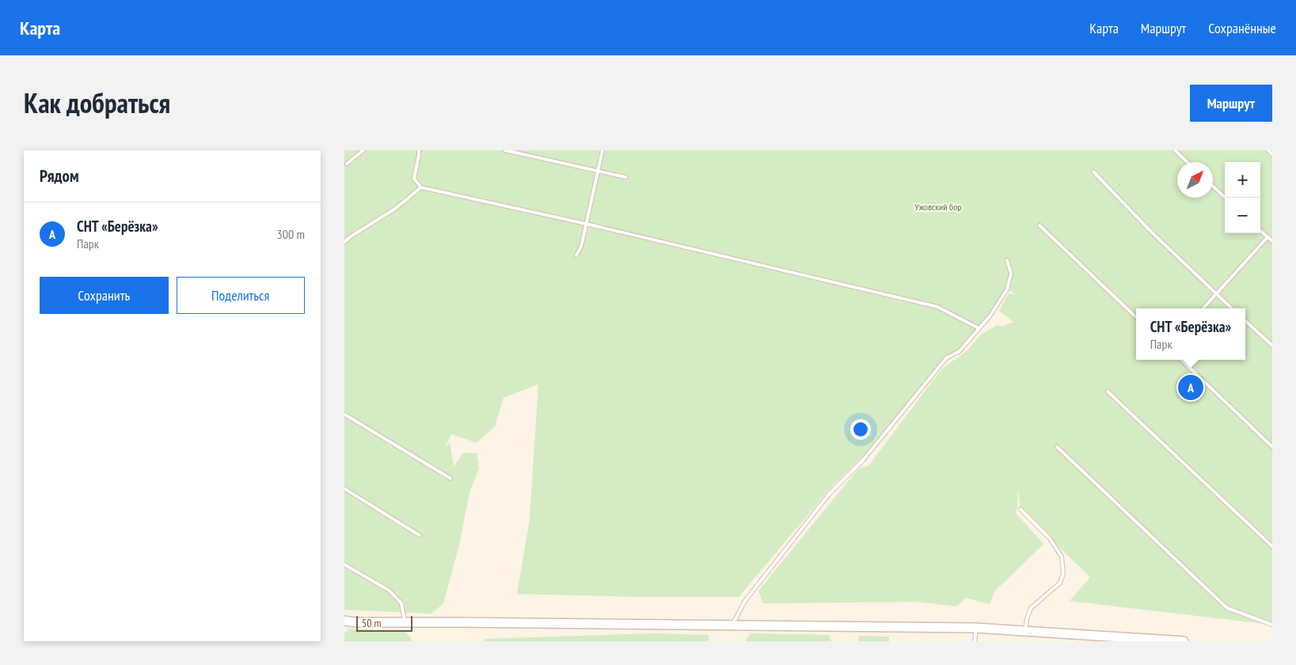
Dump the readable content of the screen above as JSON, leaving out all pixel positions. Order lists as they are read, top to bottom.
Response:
{
  "parks": ["Ужовский бор"],
  "scale_bar": "50 m",
  "north": "top right",
  "page": {
    "header": "Карта",
    "nav": ["Карта", "Маршрут", "Сохранённые"],
    "title": "Как добраться",
    "buttons": [
      "Маршрут",
      ["Сохранить", "Поделиться"]
    ],
    "heading": "Рядом",
    "map_buttons": ["+", "−"],
    "list": [
      {
        "mark": "A",
        "name": "СНТ «Берёзка»",
        "note": "Парк",
        "value": "300 m"
      }
    ],
    "popup": ["СНТ «Берёзка»", "Парк"],
    "pins": "A",
    "scale": "50 m"
  }
}
